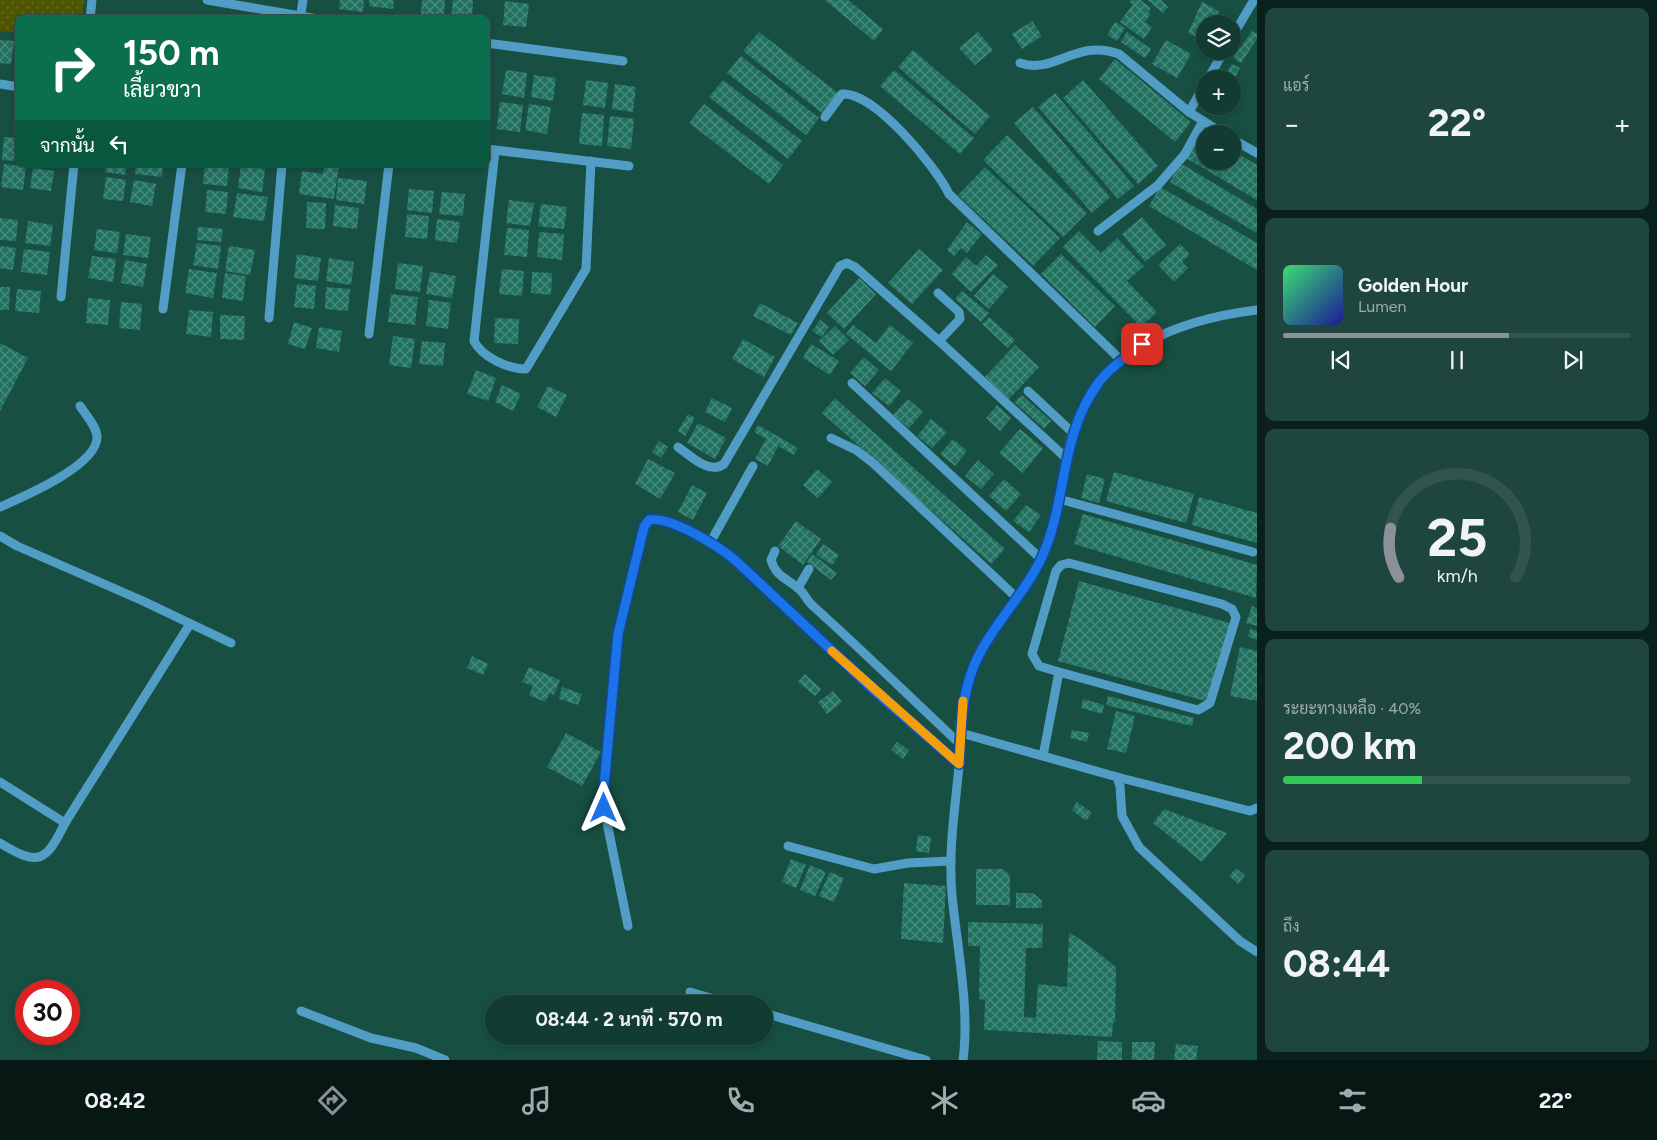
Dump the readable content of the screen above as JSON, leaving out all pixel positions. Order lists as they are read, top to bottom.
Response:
{
  "page": {
    "tile": [
      "แอร์",
      ["ระยะทางเหลือ · 40%", "200 km"],
      ["ถึง", "08:44"]
    ],
    "map_buttons": ["+", "−"],
    "turn": ["150 m", "เลี้ยวขวา"],
    "heat": ["−", "22°", "+"],
    "then": "จากนั้น",
    "song": ["Golden Hour", "Lumen"],
    "limit": "30",
    "trip": "08:44 · 2 นาที · 570 m",
    "tabs": ["08:42", "22°"],
    "gauge": ["25", "km/h"]
  }
}
